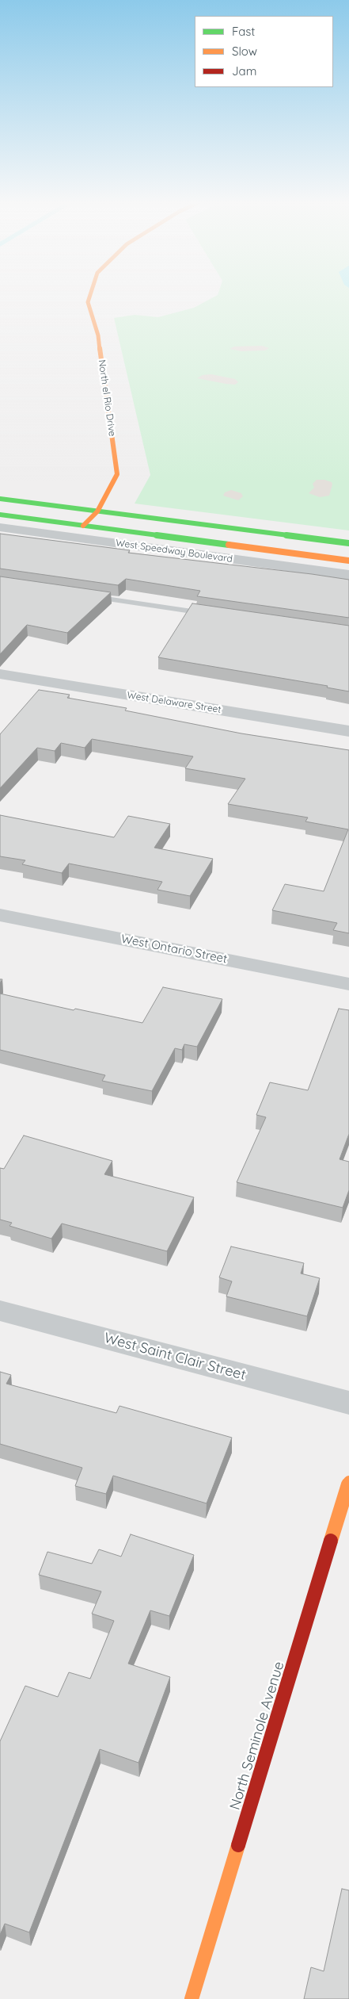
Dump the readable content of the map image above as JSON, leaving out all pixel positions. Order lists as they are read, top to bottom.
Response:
{
  "streets": {
    "street": [
      "North el Rio Drive",
      "West Speedway Boulevard",
      "West Delaware Street",
      "West Ontario Street",
      "West Saint Clair Street",
      "North Seminole Avenue"
    ]
  },
  "crossings": [
    ["North el Rio Drive", "West Speedway Boulevard"]
  ],
  "legend": ["Fast", "Slow", "Jam"]
}
